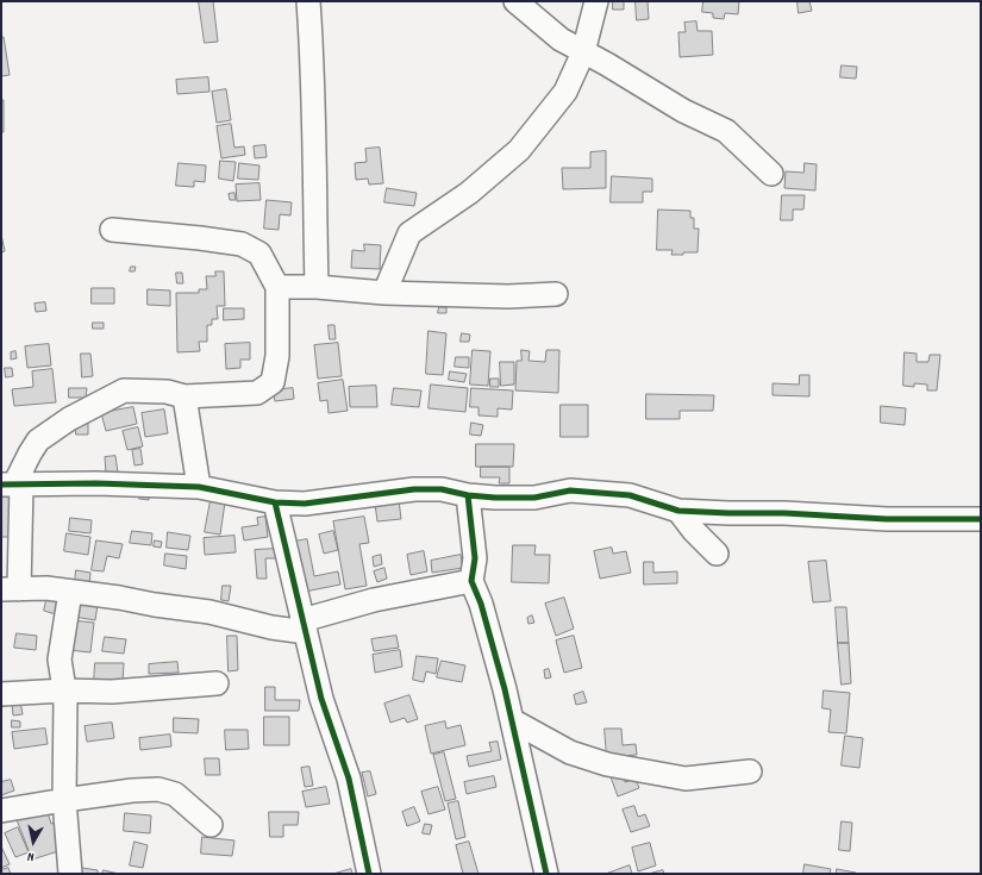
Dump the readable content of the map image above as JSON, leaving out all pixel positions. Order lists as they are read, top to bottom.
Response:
{
  "north": "bottom"
}
